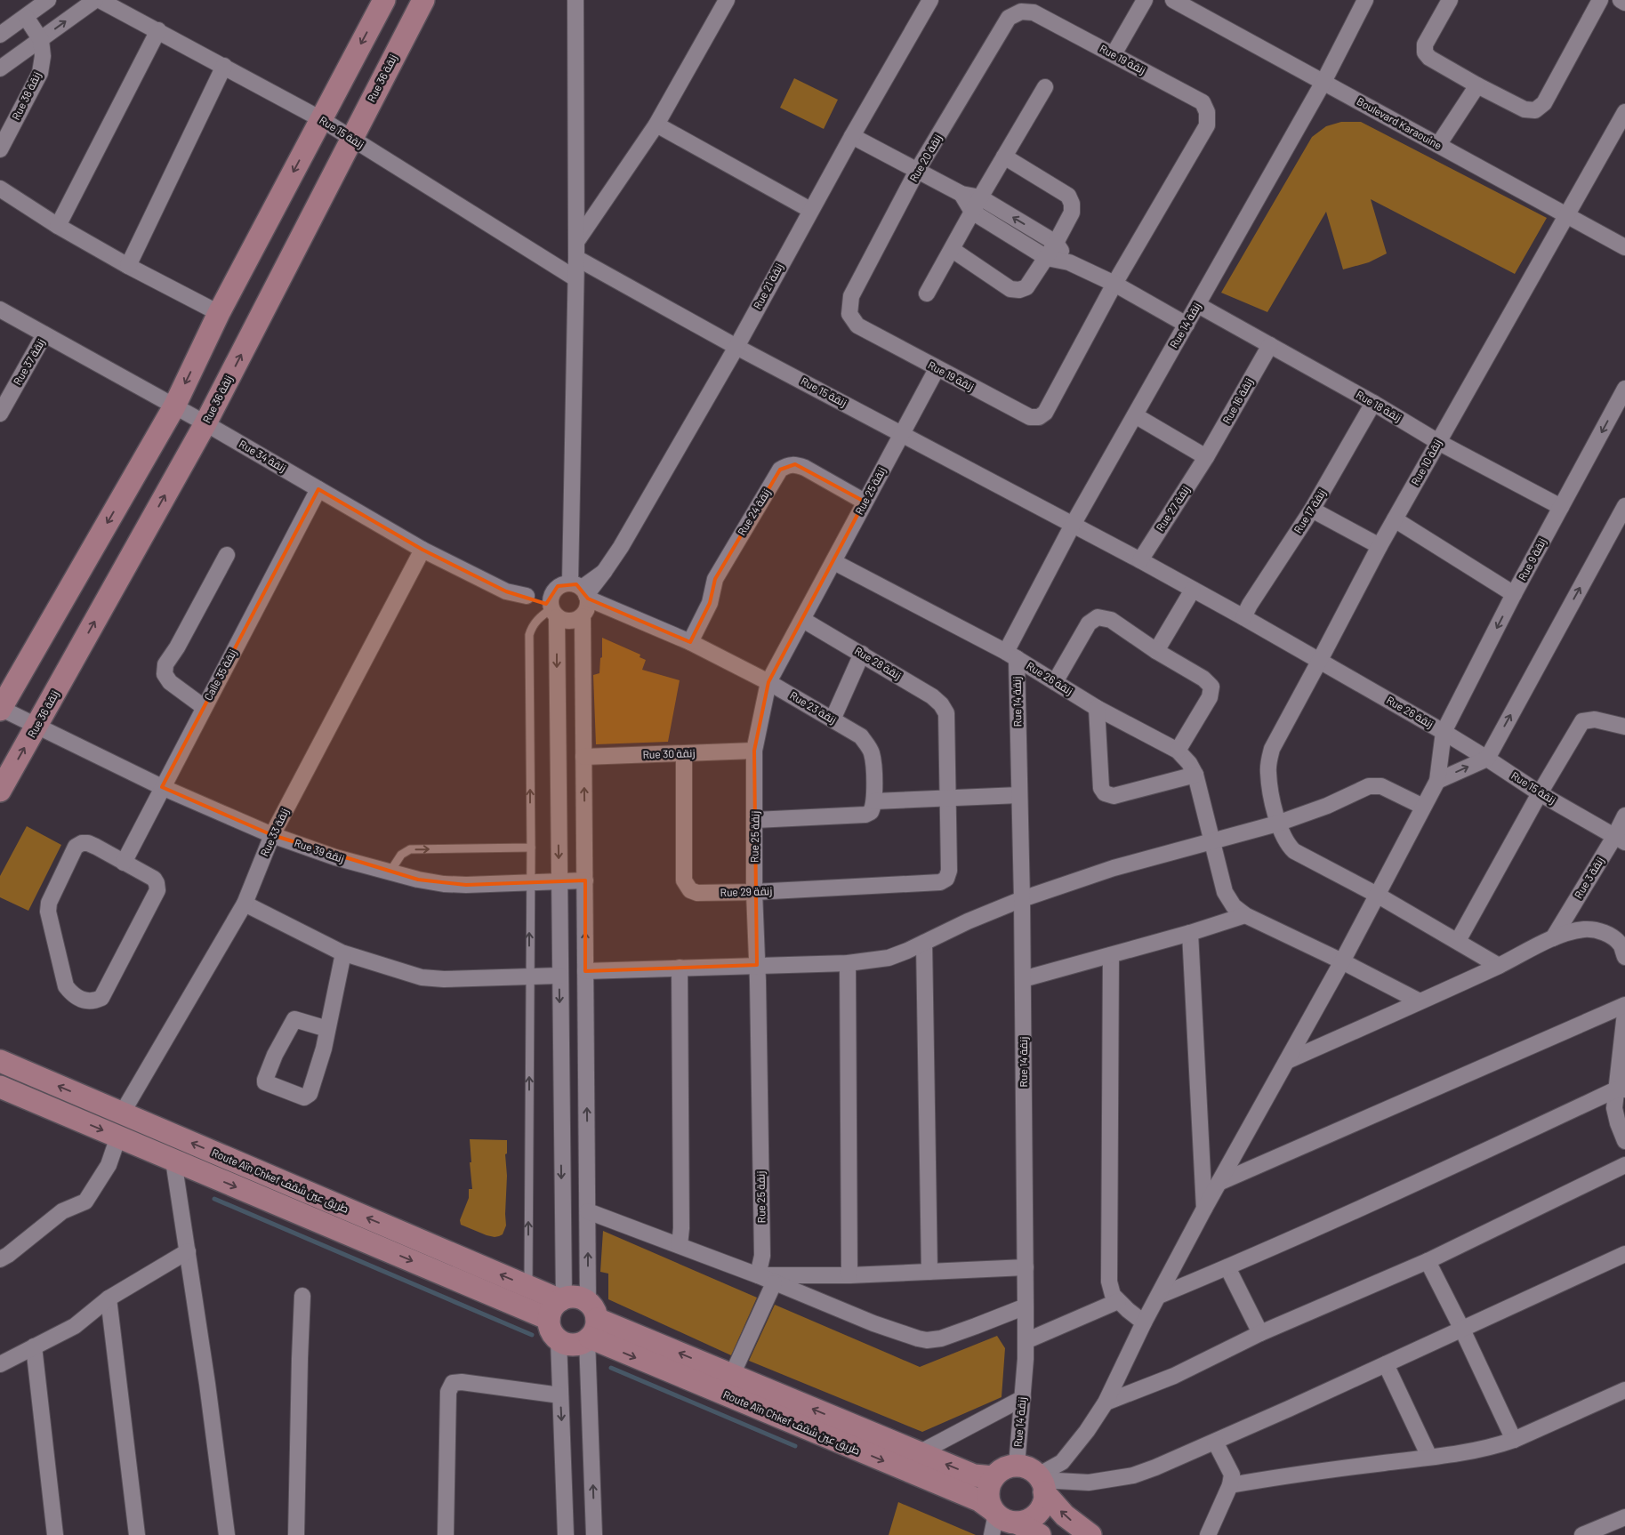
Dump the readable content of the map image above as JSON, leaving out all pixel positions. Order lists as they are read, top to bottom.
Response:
{
  "streets": {
    "main road": ["Rue 36 زنقة", "Route Aïn Chkef طريق عين شقف"],
    "street": [
      "Rue 19 زنقة",
      "Rue 38 زنقة",
      "Boulevard Karaouine",
      "Rue 15 زنقة",
      "Rue 20 زنقة",
      "Rue 21 زنقة",
      "Rue 14 زنقة",
      "Rue 37 زنقة",
      "Rue 16 زنقة",
      "Rue 18 زنقة",
      "Rue 34 زنقة",
      "Rue 10 زنقة",
      "Rue 25 زنقة",
      "Rue 27 زنقة",
      "Rue 17 زنقة",
      "Rue 24 زنقة",
      "Rue 9 زنقة",
      "Rue 28 زنقة",
      "Calle 35 زنقة",
      "Rue 26 زنقة",
      "Rue 23 زنقة",
      "Rue 30 زنقة",
      "Rue 33 زنقة",
      "Rue 39 زنقة",
      "Rue 3 زنقة",
      "Rue 29 زنقة"
    ]
  },
  "crossings": [
    ["Rue 19 زنقة", "Rue 20 زنقة"],
    ["Rue 36 زنقة", "Rue 15 زنقة"],
    ["Rue 36 زنقة", "Rue 34 زنقة"],
    ["Rue 36 زنقة", "Rue 39 زنقة"],
    ["Boulevard Karaouine", "Rue 14 زنقة"],
    ["Boulevard Karaouine", "Rue 10 زنقة"],
    ["Rue 15 زنقة", "Rue 21 زنقة"],
    ["Rue 15 زنقة", "Rue 14 زنقة"],
    ["Rue 15 زنقة", "Rue 25 زنقة"],
    ["Rue 15 زنقة", "Rue 9 زنقة"],
    ["Rue 15 زنقة", "Rue 26 زنقة"],
    ["Rue 15 زنقة", "Rue 3 زنقة"],
    ["Rue 21 زنقة", "Rue 34 زنقة"],
    ["Rue 21 زنقة", "Rue 23 زنقة"],
    ["Rue 14 زنقة", "Rue 18 زنقة"],
    ["Rue 14 زنقة", "Rue 26 زنقة"],
    ["Rue 14 زنقة", "Route Aïn Chkef طريق عين شقف"],
    ["Rue 37 زنقة", "Rue 34 زنقة"],
    ["Rue 16 زنقة", "Rue 18 زنقة"],
    ["Rue 16 زنقة", "Rue 27 زنقة"],
    ["Rue 18 زنقة", "Rue 10 زنقة"],
    ["Rue 18 زنقة", "Rue 17 زنقة"],
    ["Rue 18 زنقة", "Rue 9 زنقة"],
    ["Rue 34 زنقة", "Calle 35 زنقة"],
    ["Rue 34 زنقة", "Rue 23 زنقة"],
    ["Rue 34 زنقة", "Rue 33 زنقة"],
    ["Rue 10 زنقة", "Rue 26 زنقة"],
    ["Rue 25 زنقة", "Rue 24 زنقة"],
    ["Rue 25 زنقة", "Rue 28 زنقة"],
    ["Rue 25 زنقة", "Rue 26 زنقة"],
    ["Rue 25 زنقة", "Rue 23 زنقة"],
    ["Rue 25 زنقة", "Rue 30 زنقة"],
    ["Rue 25 زنقة", "Rue 29 زنقة"],
    ["Rue 27 زنقة", "Rue 26 زنقة"],
    ["Rue 17 زنقة", "Rue 26 زنقة"],
    ["Rue 24 زنقة", "Rue 23 زنقة"],
    ["Rue 9 زنقة", "Rue 26 زنقة"],
    ["Rue 28 زنقة", "Rue 29 زنقة"],
    ["Calle 35 زنقة", "Rue 39 زنقة"],
    ["Rue 30 زنقة", "Rue 29 زنقة"],
    ["Rue 33 زنقة", "Rue 39 زنقة"],
    ["Rue 33 زنقة", "Route Aïn Chkef طريق عين شقف"]
  ]
}
